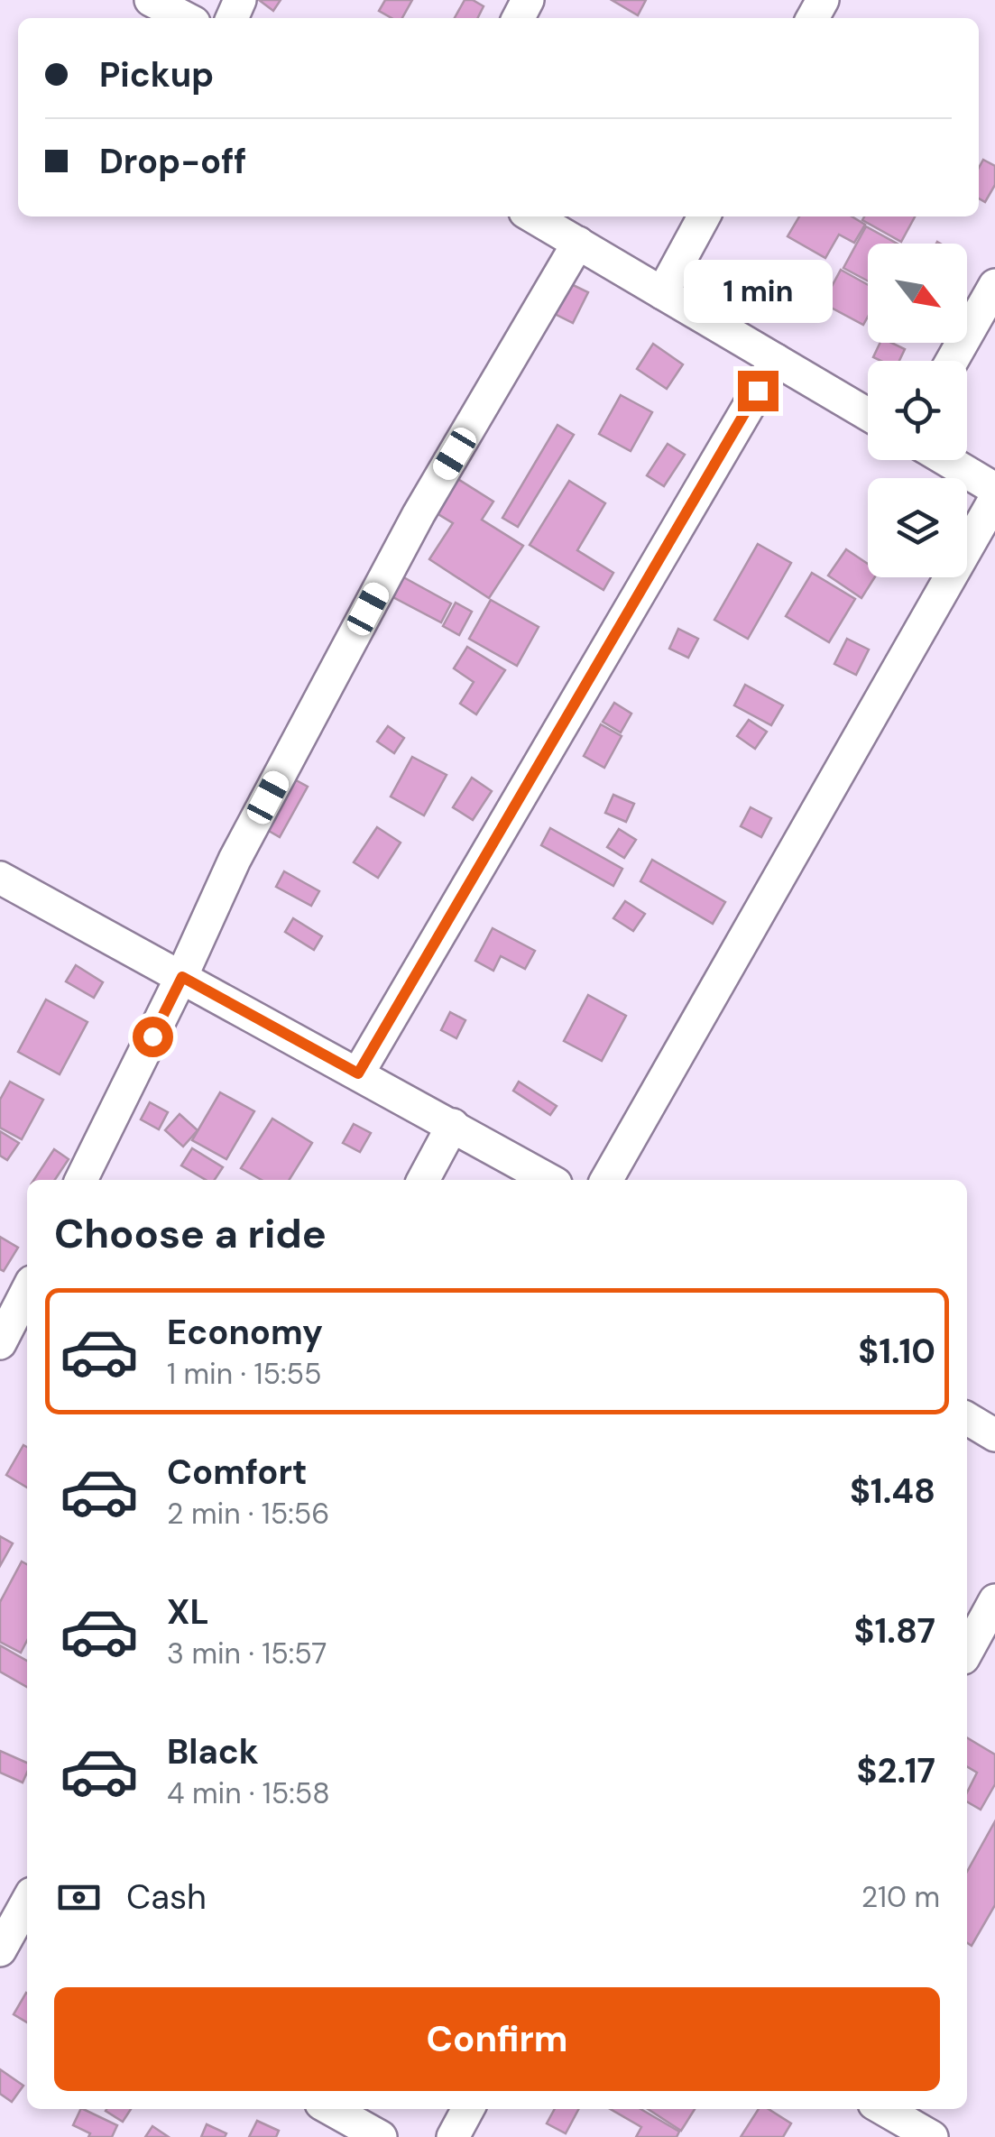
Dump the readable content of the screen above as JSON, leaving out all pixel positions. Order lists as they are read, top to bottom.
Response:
{
  "north": "bottom right",
  "page": {
    "banner": ["Pickup", "Drop-off"],
    "bubble": "1 min",
    "heading": "Choose a ride",
    "list": [
      {
        "name": "Economy",
        "note": "1 min · 15:55",
        "value": "$1.10"
      },
      {
        "name": "Comfort",
        "note": "2 min · 15:56",
        "value": "$1.48"
      },
      {
        "name": "XL",
        "note": "3 min · 15:57",
        "value": "$1.87"
      },
      {
        "name": "Black",
        "note": "4 min · 15:58",
        "value": "$2.17"
      }
    ],
    "pay": ["Cash", "210 m"],
    "buttons": "Confirm"
  }
}
